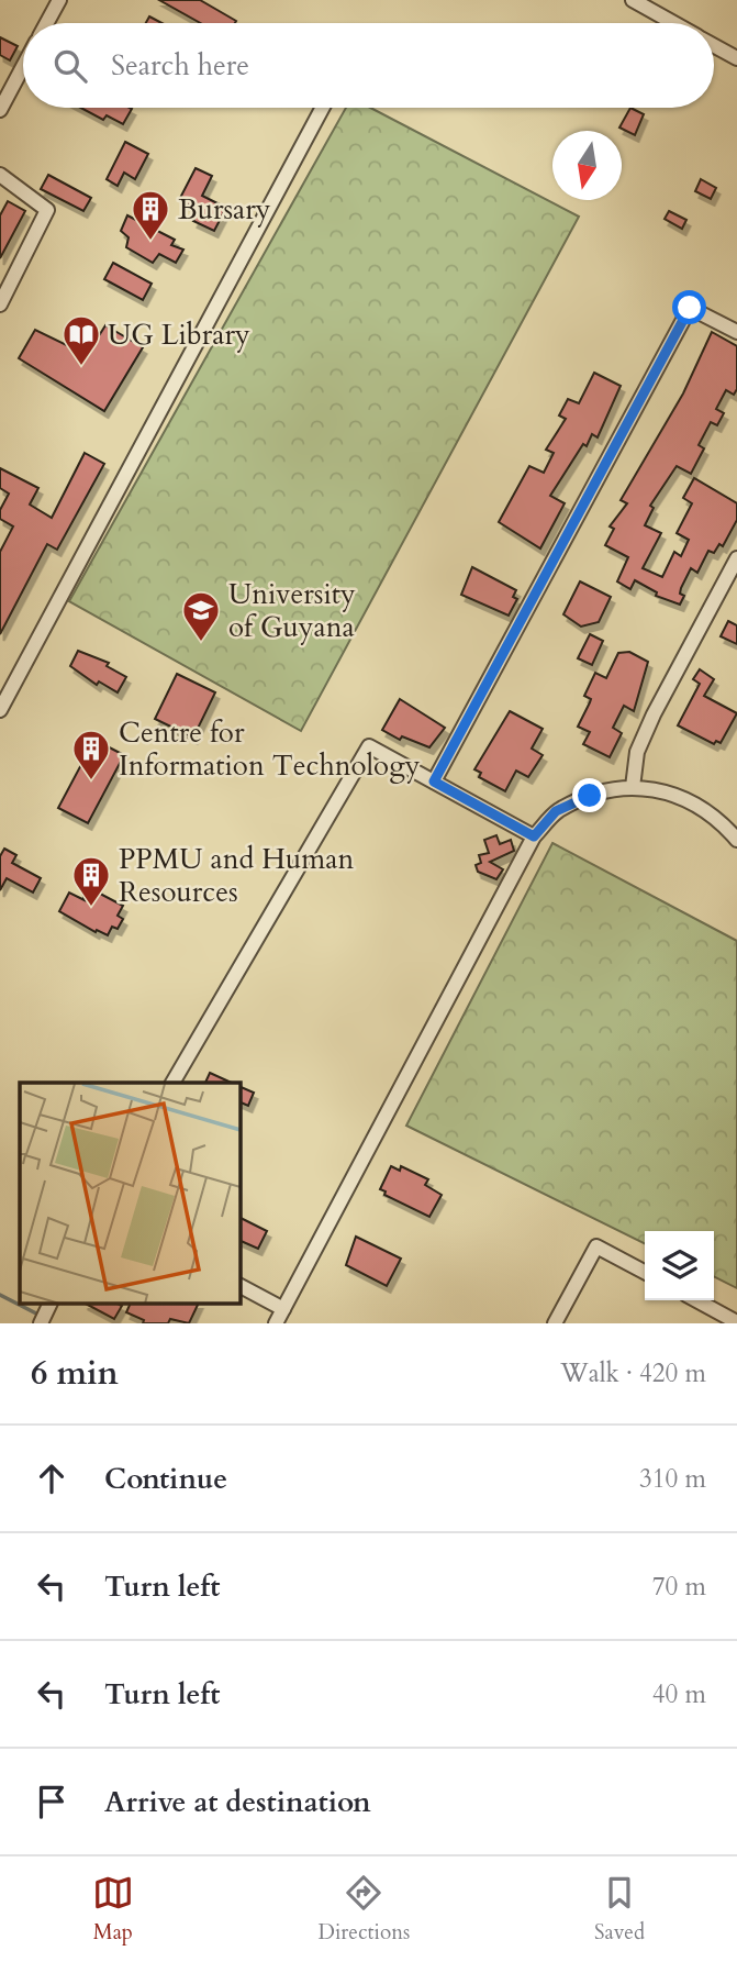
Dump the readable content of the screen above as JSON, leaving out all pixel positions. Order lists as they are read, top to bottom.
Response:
{
  "places": {
    "building": ["Bursary", "Centre for Information Technology", "PPMU and Human Resources"],
    "library": ["UG Library"],
    "school or university": ["University of Guyana"]
  },
  "north": "bottom",
  "page": {
    "search": "Search here",
    "heading": ["6 min", "Walk · 420 m"],
    "list": [
      ["Continue", "310 m"],
      ["Turn left", "70 m"],
      ["Turn left", "40 m"],
      "Arrive at destination"
    ],
    "nav": ["Map", "Directions", "Saved"]
  }
}
